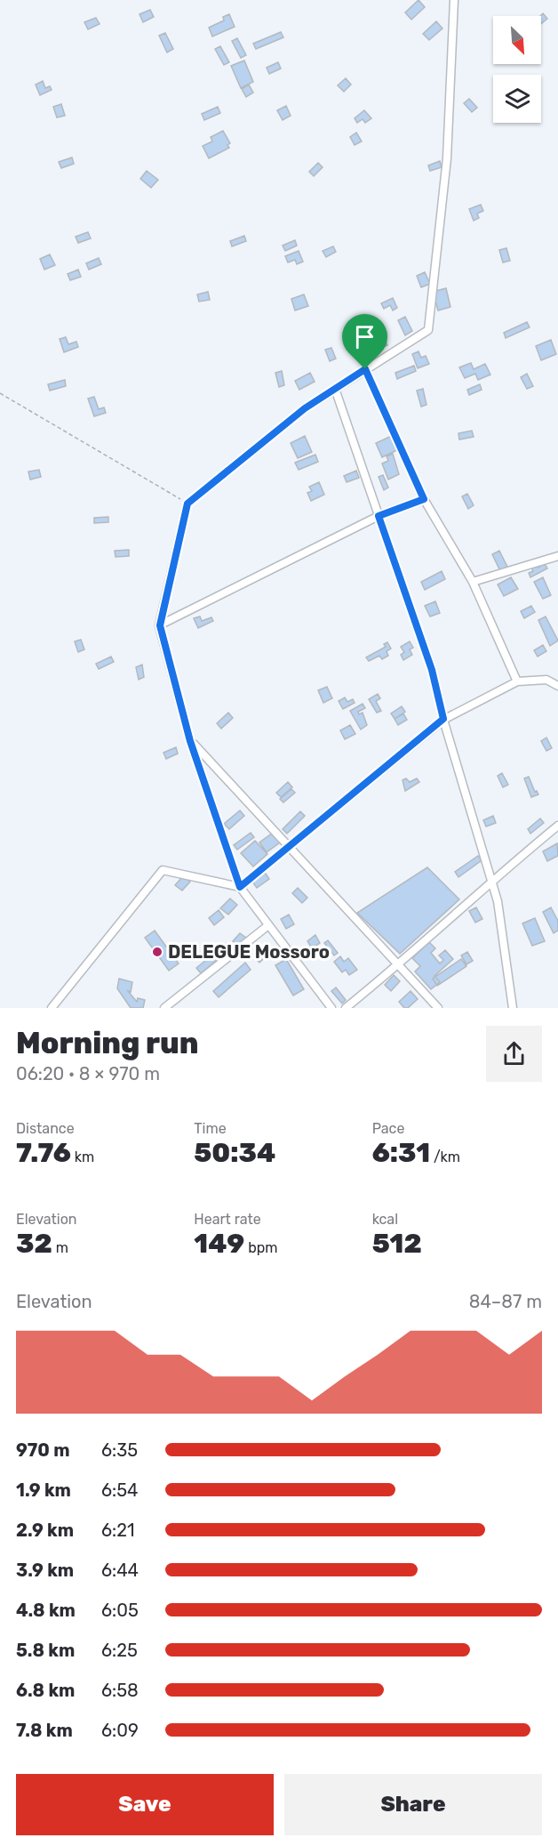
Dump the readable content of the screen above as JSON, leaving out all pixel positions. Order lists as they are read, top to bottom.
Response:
{
  "places": ["DELEGUE Mossoro"],
  "north": "bottom right",
  "page": {
    "heading": ["Morning run", "06:20 · 8 × 970 m"],
    "stats": [
      ["Distance", "7.76 km"],
      ["Time", "50:34"],
      ["Pace", "6:31 /km"],
      ["Elevation", "32 m"],
      ["Heart rate", "149 bpm"],
      ["kcal", "512"]
    ],
    "chart": ["Elevation", "84–87 m"],
    "list": [
      {
        "name": "970 m",
        "note": "6:35"
      },
      {
        "name": "1.9 km",
        "note": "6:54"
      },
      {
        "name": "2.9 km",
        "note": "6:21"
      },
      {
        "name": "3.9 km",
        "note": "6:44"
      },
      {
        "name": "4.8 km",
        "note": "6:05"
      },
      {
        "name": "5.8 km",
        "note": "6:25"
      },
      {
        "name": "6.8 km",
        "note": "6:58"
      },
      {
        "name": "7.8 km",
        "note": "6:09"
      }
    ],
    "buttons": ["Save", "Share"]
  }
}
